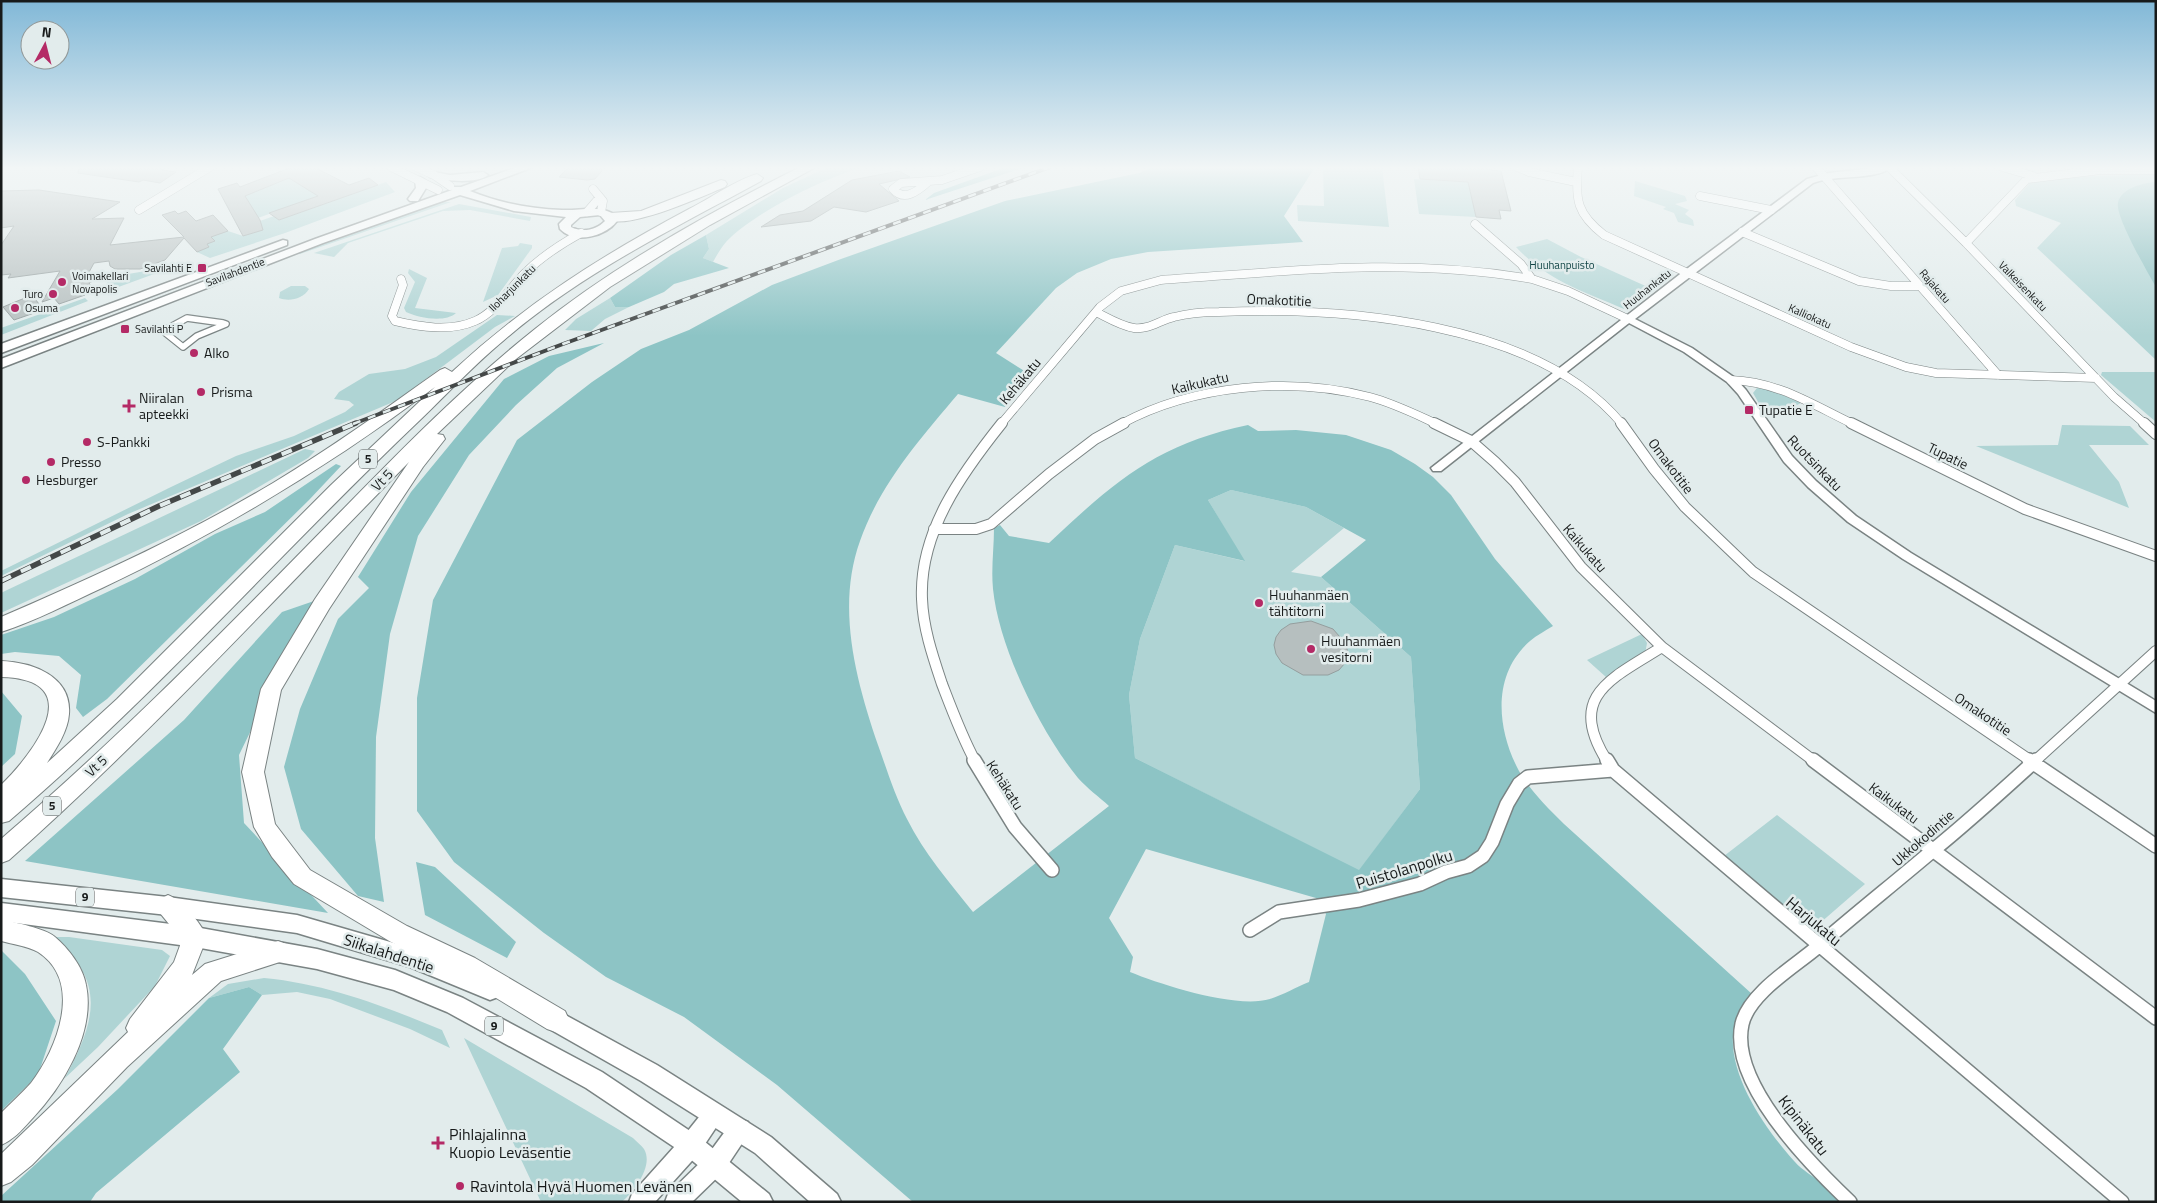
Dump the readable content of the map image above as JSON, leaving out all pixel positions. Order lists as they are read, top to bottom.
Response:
{
  "streets": {
    "highway": ["5", "Vt 5"],
    "main road": ["Savilahdentie", "9", "Siikalahdentie"],
    "street": [
      "Rajakatu",
      "Valkeisenkatu",
      "Iloharjunkatu",
      "Huuhankatu",
      "Omakotitie",
      "Kalliokatu",
      "Kehäkatu",
      "Kaikukatu",
      "Tupatie",
      "Ruotsinkatu",
      "Ukkokodintie",
      "Puistolanpolku",
      "Harjukatu",
      "Kipinäkatu"
    ]
  },
  "crossings": [
    ["Rajakatu", "Kalliokatu"],
    ["Valkeisenkatu", "Kalliokatu"],
    ["Huuhankatu", "Omakotitie"],
    ["Huuhankatu", "Kalliokatu"],
    ["Huuhankatu", "Kaikukatu"],
    ["Huuhankatu", "Ruotsinkatu"],
    ["Omakotitie", "Kehäkatu"],
    ["Omakotitie", "Ukkokodintie"],
    ["Kehäkatu", "Kaikukatu"],
    ["Kehäkatu", "Ruotsinkatu"],
    ["Kaikukatu", "Ukkokodintie"],
    ["Kaikukatu", "Harjukatu"],
    ["Tupatie", "Ruotsinkatu"],
    ["Ruotsinkatu", "Ukkokodintie"],
    ["Ukkokodintie", "Harjukatu"],
    ["Ukkokodintie", "Kipinäkatu"],
    ["Puistolanpolku", "Harjukatu"],
    ["9", "Siikalahdentie"]
  ],
  "parks": ["Huuhanpuisto"],
  "places": {
    "transit": ["Savilahti E", "Savilahti P", "Tupatie E"],
    "other": [
      "Voimakellari Novapolis",
      "Turo",
      "Osuma",
      "Alko",
      "Prisma",
      "S-Pankki",
      "Presso",
      "Hesburger",
      "Huuhanmäen tähtitorni",
      "Huuhanmäen vesitorni",
      "Ravintola Hyvä Huomen Levänen"
    ],
    "health": ["Niiralan apteekki", "Pihlajalinna Kuopio Leväsentie"]
  },
  "north": "top"
}
